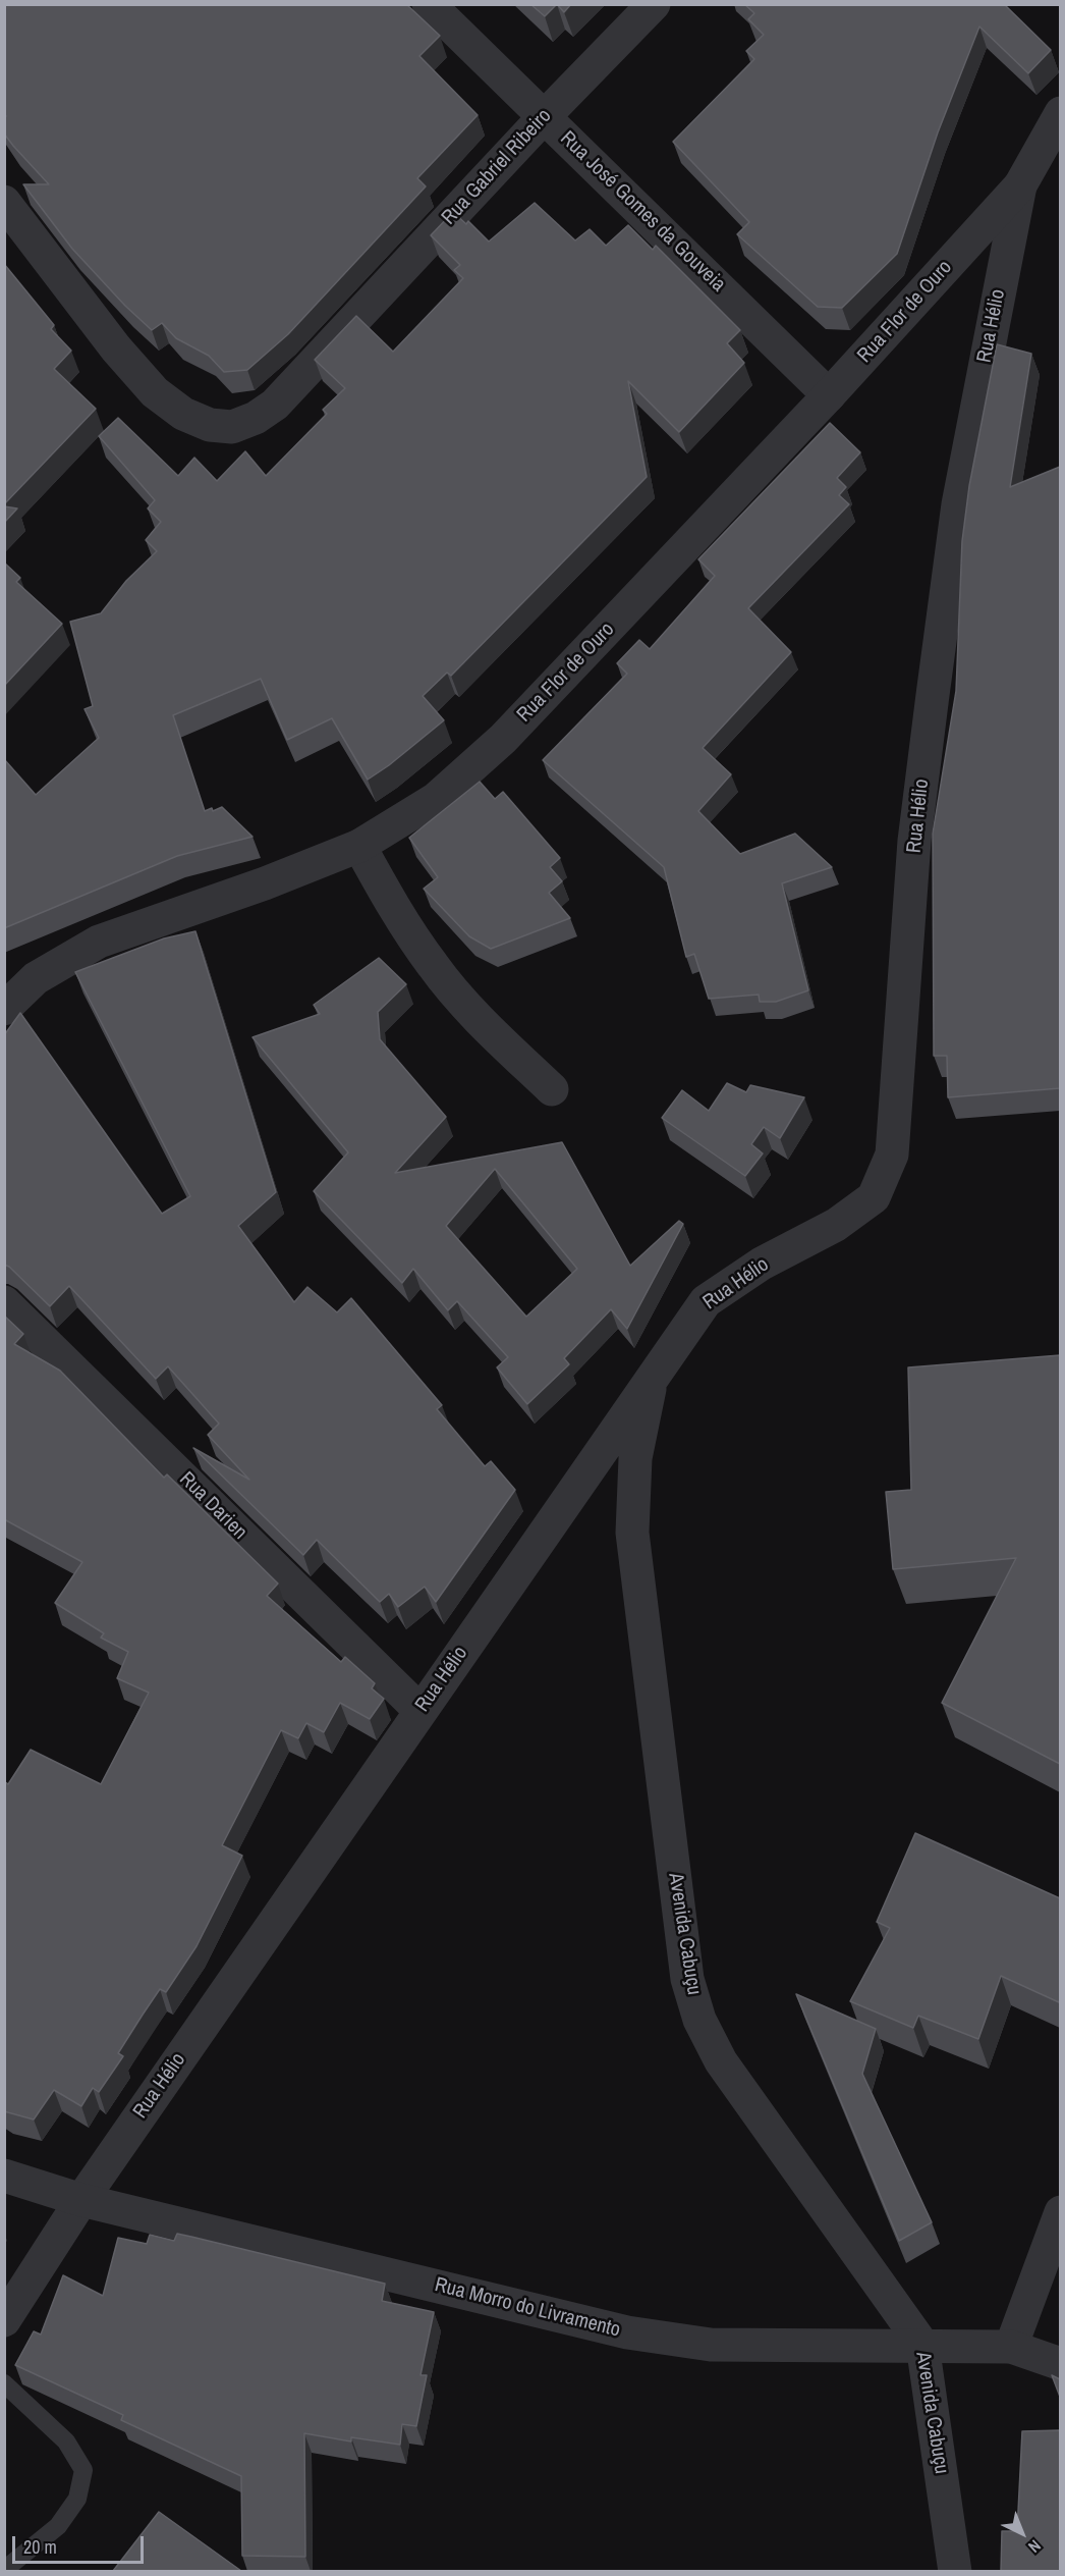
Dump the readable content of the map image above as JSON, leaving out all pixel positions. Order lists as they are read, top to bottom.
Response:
{
  "streets": {
    "street": [
      "Rua Gabriel Ribeiro",
      "Rua José Gomes da Gouveia",
      "Rua Flor de Ouro",
      "Rua Hélio",
      "Rua Darien",
      "Avenida Cabuçu",
      "Rua Morro do Livramento"
    ]
  },
  "crossings": [
    ["Rua Gabriel Ribeiro", "Rua José Gomes da Gouveia"],
    ["Rua José Gomes da Gouveia", "Rua Flor de Ouro"],
    ["Rua Flor de Ouro", "Rua Hélio"],
    ["Rua Hélio", "Rua Darien"],
    ["Rua Hélio", "Avenida Cabuçu"],
    ["Rua Hélio", "Rua Morro do Livramento"],
    ["Avenida Cabuçu", "Rua Morro do Livramento"]
  ],
  "scale_bar": "20 m",
  "north": "bottom right"
}
